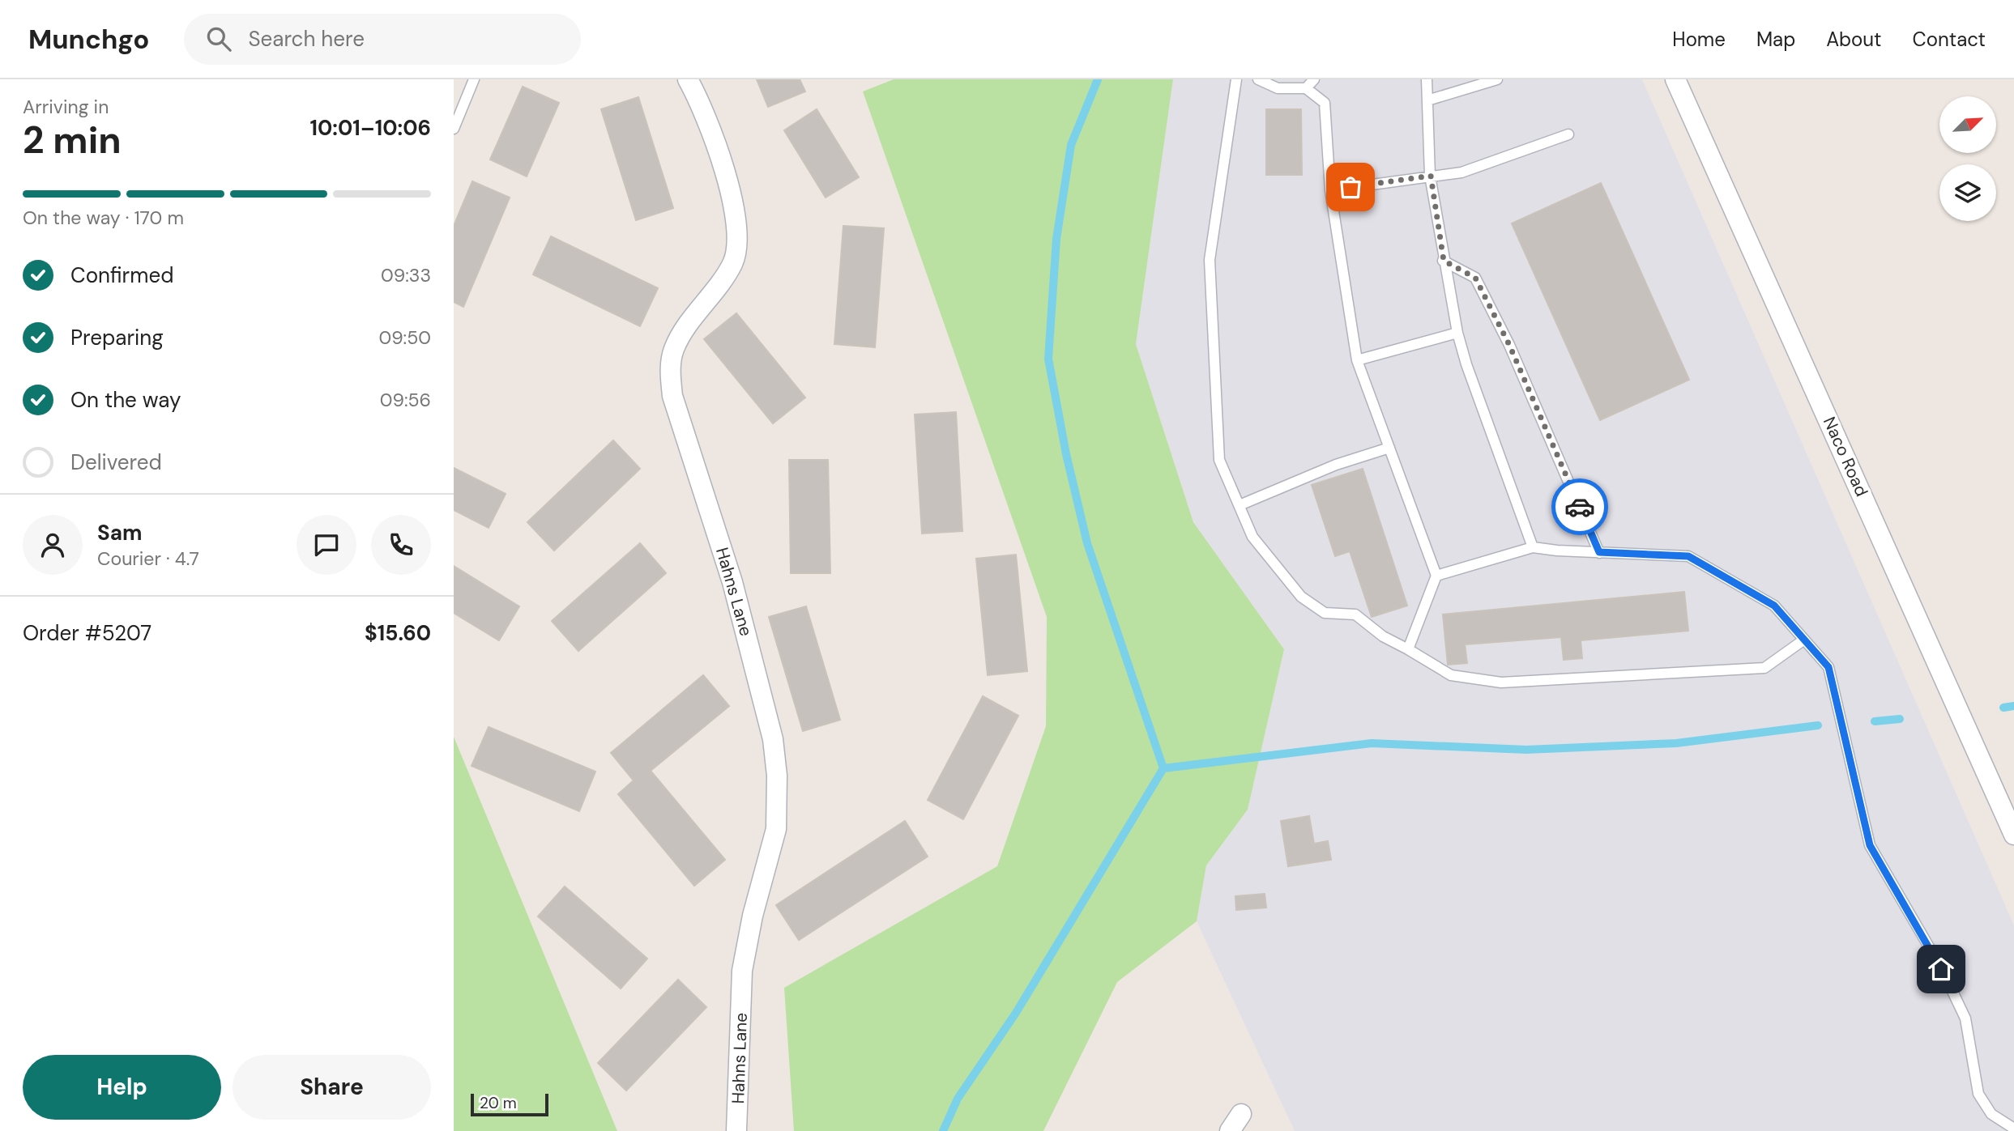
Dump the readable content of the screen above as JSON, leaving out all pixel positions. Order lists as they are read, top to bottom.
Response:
{
  "streets": {
    "street": ["Naco Road", "Hahns Lane"]
  },
  "scale_bar": "20 m",
  "north": "top right",
  "page": {
    "header": "Munchgo",
    "search": "Search here",
    "nav": [
      "Home",
      "Map",
      "About",
      "Contact"
    ],
    "heading": ["2 min", "Arriving in", "10:01–10:06"],
    "panel": [
      "Sam",
      "Courier · 4.7",
      "Order #5207",
      "$15.60"
    ],
    "bar": "On the way · 170 m",
    "list": [
      ["Confirmed", "09:33"],
      ["Preparing", "09:50"],
      ["On the way", "09:56"],
      "Delivered"
    ],
    "buttons": ["Help", "Share"],
    "scale": "20 m"
  }
}
